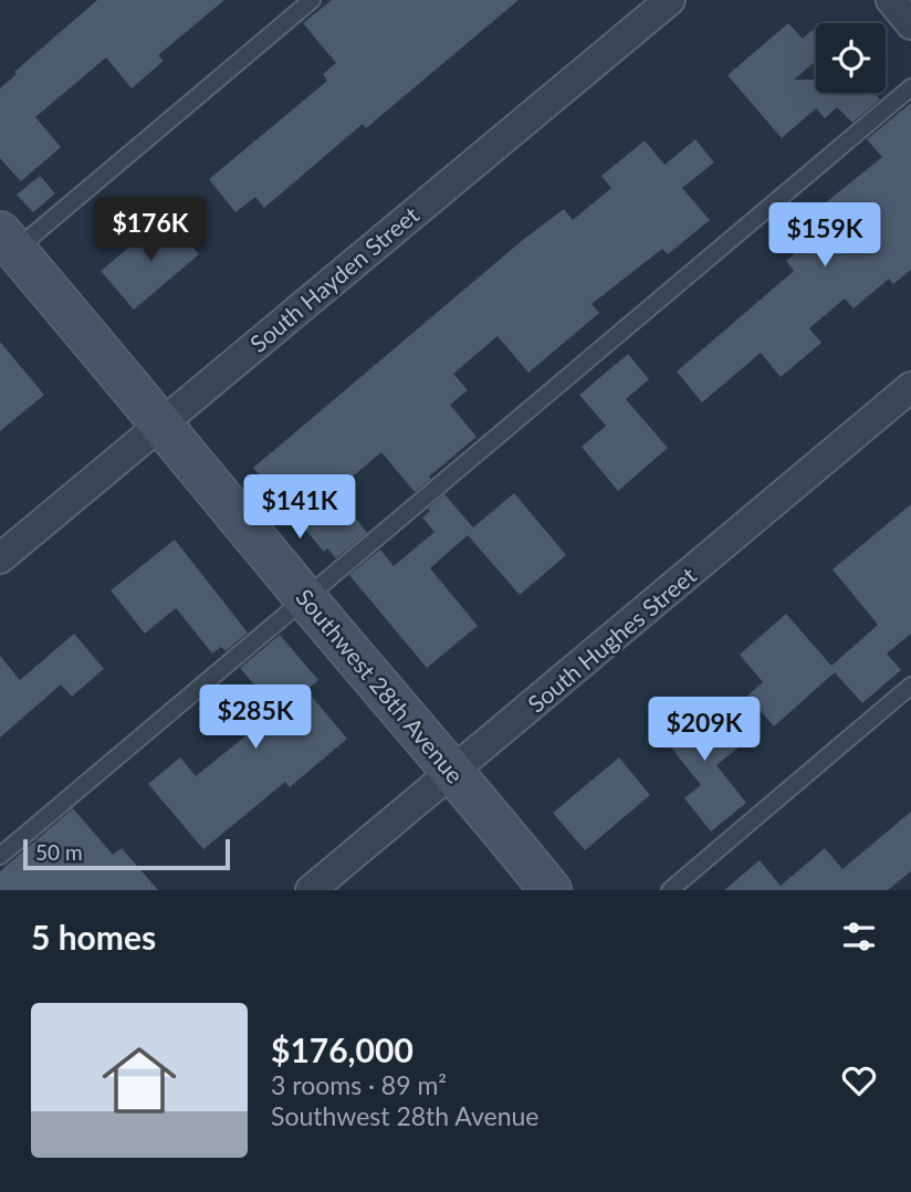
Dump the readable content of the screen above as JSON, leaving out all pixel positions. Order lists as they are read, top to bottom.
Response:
{
  "streets": {
    "main road": ["Southwest 28th Avenue"],
    "street": ["South Hayden Street", "South Hughes Street"]
  },
  "crossings": [
    ["South Hayden Street", "Southwest 28th Avenue"],
    ["South Hughes Street", "Southwest 28th Avenue"]
  ],
  "scale_bar": "50 m",
  "page": {
    "price": [
      "$176K",
      "$159K",
      "$141K",
      "$285K",
      "$209K"
    ],
    "scale": "50 m",
    "heading": "5 homes",
    "list": [
      {
        "name": "$176,000",
        "note": "3 rooms · 89 m² · Southwest 28th Avenue"
      }
    ]
  }
}
